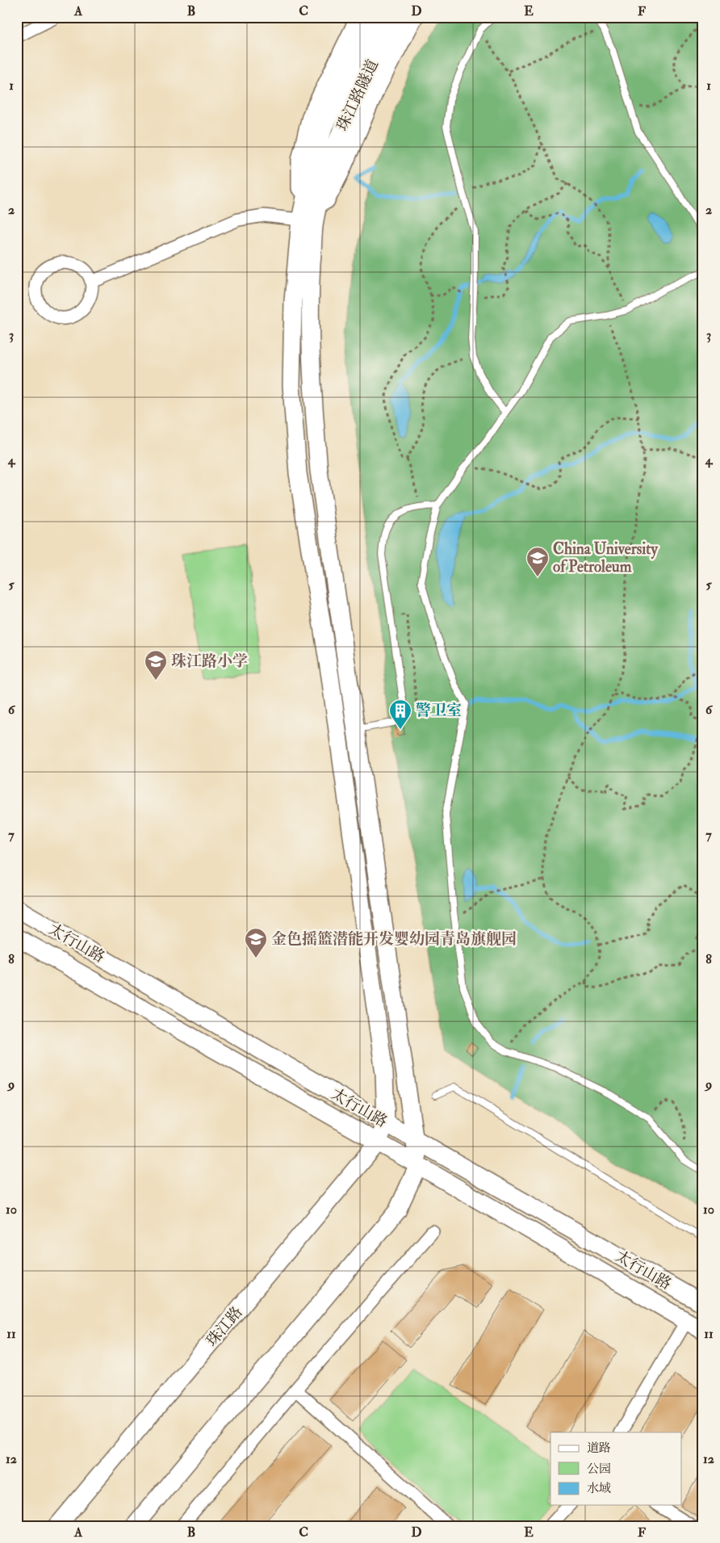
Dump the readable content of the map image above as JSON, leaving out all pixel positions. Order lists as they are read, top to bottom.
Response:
{
  "streets": {
    "main road": ["珠江路隧道", "太行山路", "珠江路"]
  },
  "crossings": [
    ["太行山路", "珠江路"]
  ],
  "places": {
    "school or university": ["China University of Petroleum", "珠江路小学", "金色摇篮潜能开发婴幼园青岛旗舰园"],
    "building": ["警卫室"]
  },
  "legend": ["道路", "公园", "水域"],
  "grid": {
    "columns": [
      "A",
      "B",
      "C",
      "D",
      "E",
      "F"
    ],
    "rows": [
      "1",
      "2",
      "3",
      "4",
      "5",
      "6",
      "7",
      "8",
      "9",
      "10",
      "11",
      "12"
    ]
  }
}
